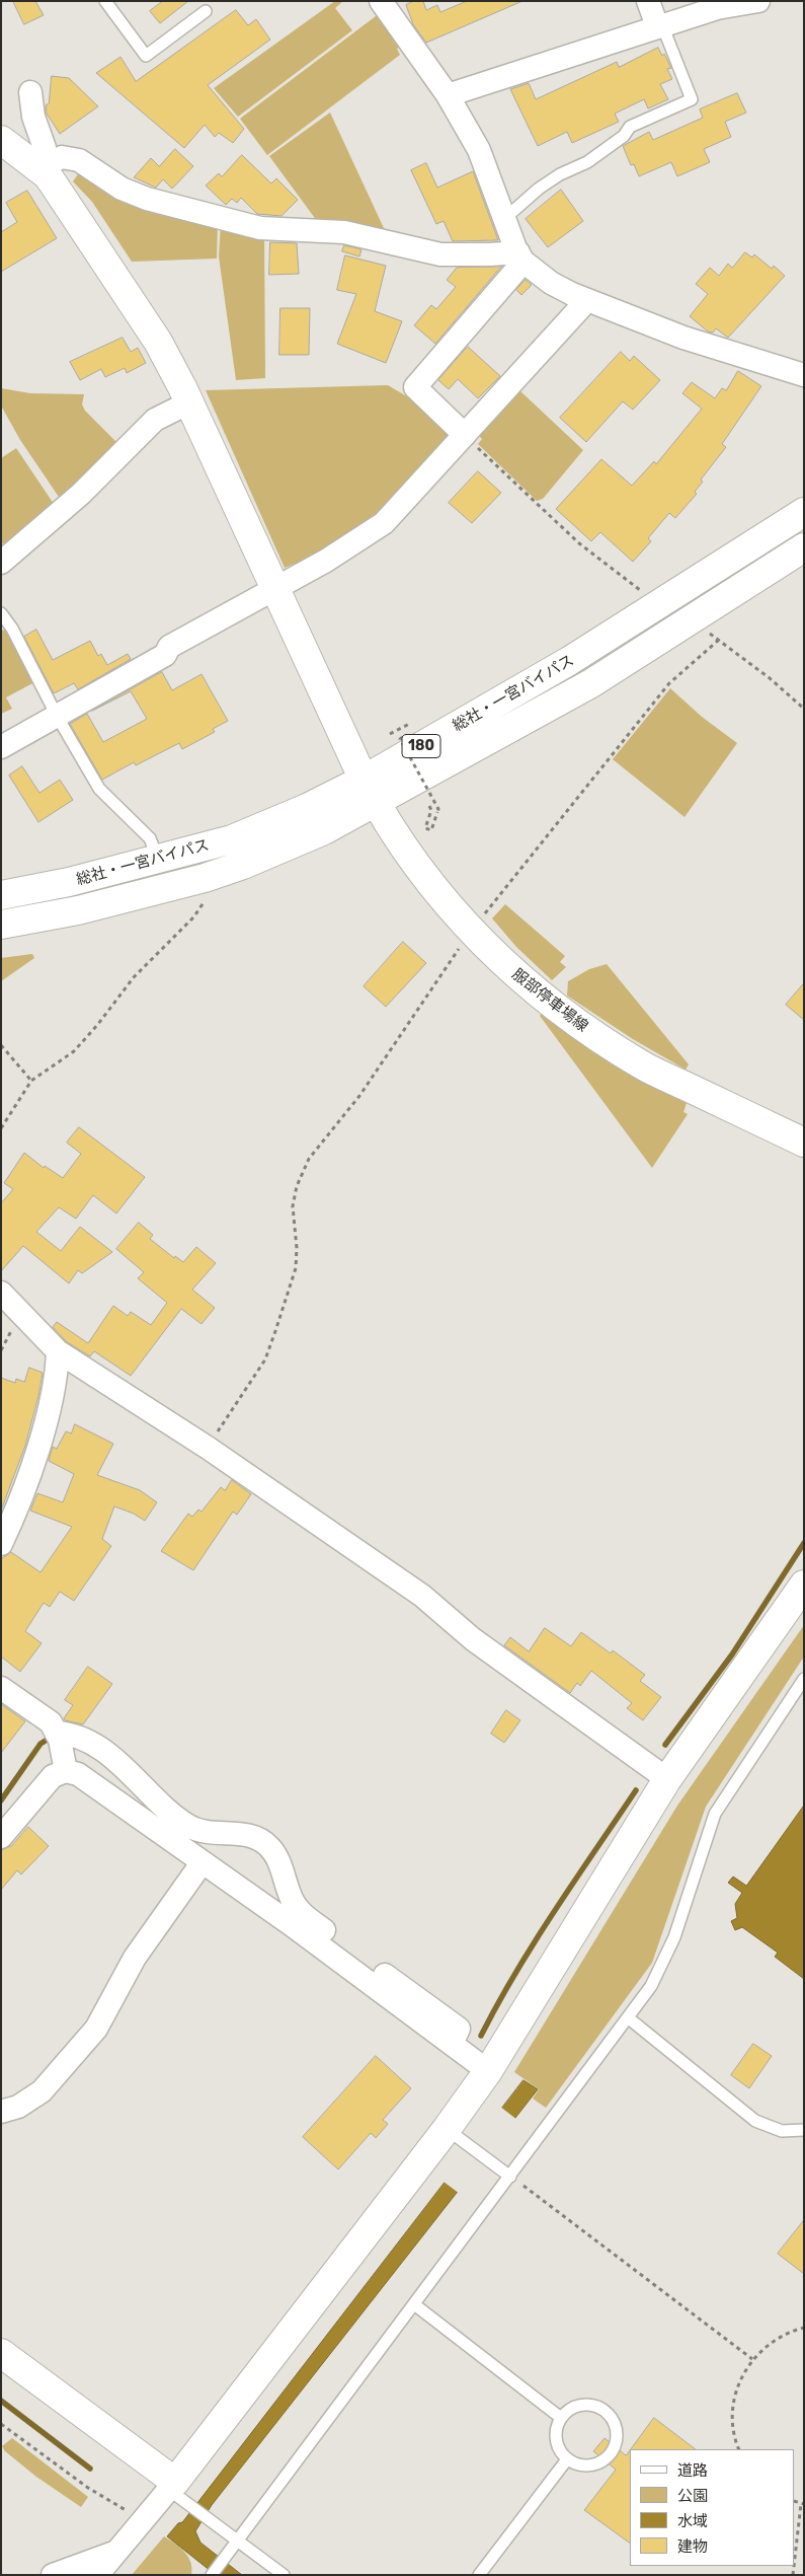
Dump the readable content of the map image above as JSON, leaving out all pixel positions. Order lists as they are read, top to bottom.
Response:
{
  "streets": {
    "main road": ["総社・一宮バイパス", "180", "服部停車場線"]
  },
  "crossings": [
    ["総社・一宮バイパス", "服部停車場線"]
  ],
  "legend": [
    "道路",
    "公園",
    "水域",
    "建物"
  ]
}
